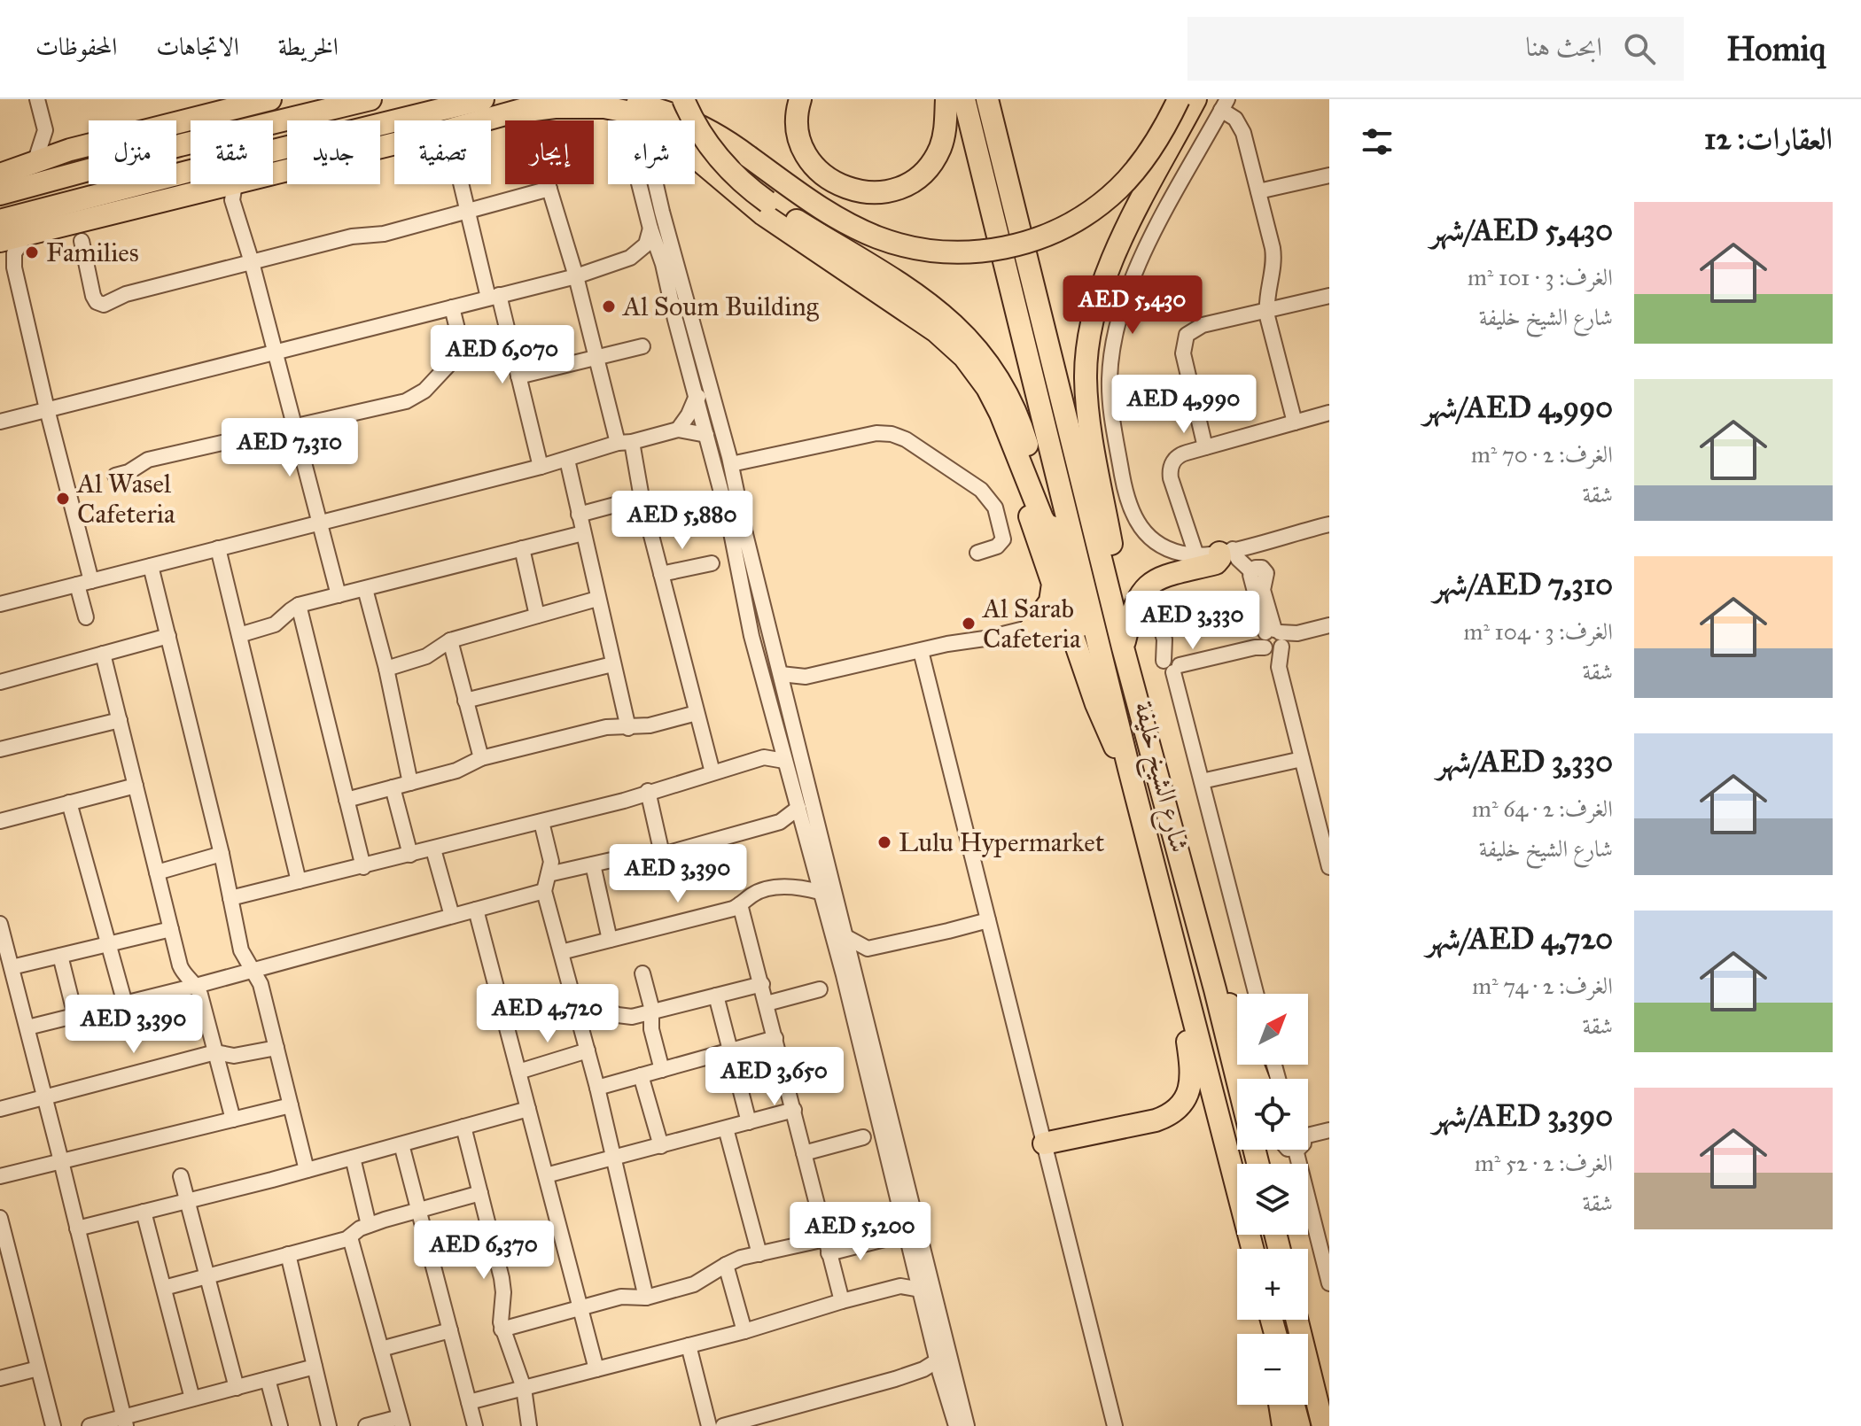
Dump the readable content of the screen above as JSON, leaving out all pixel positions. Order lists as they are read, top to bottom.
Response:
{
  "streets": {
    "highway": ["شارع الشيخ خليفة"]
  },
  "places": [
    "Families",
    "Al Soum Building",
    "Al Wasel Cafeteria",
    "Al Sarab Cafeteria",
    "Lulu Hypermarket"
  ],
  "north": "top right",
  "page": {
    "header": "Homiq",
    "search": "ابحث هنا",
    "nav": ["الخريطة", "الاتجاهات", "المحفوظات"],
    "heading": "العقارات: 12",
    "chip": [
      "شراء",
      "إيجار",
      "تصفية",
      "جديد",
      "شقة",
      "منزل"
    ],
    "list": [
      {
        "name": "AED 5,430/شهر",
        "note": "الغرف: 3 · 101 m² · شارع الشيخ خليفة"
      },
      {
        "name": "AED 4,990/شهر",
        "note": "الغرف: 2 · 70 m² · شقة"
      },
      {
        "name": "AED 7,310/شهر",
        "note": "الغرف: 3 · 104 m² · شقة"
      },
      {
        "name": "AED 3,330/شهر",
        "note": "الغرف: 2 · 64 m² · شارع الشيخ خليفة"
      },
      {
        "name": "AED 4,720/شهر",
        "note": "الغرف: 2 · 74 m² · شقة"
      },
      {
        "name": "AED 3,390/شهر",
        "note": "الغرف: 2 · 52 m² · شقة"
      }
    ],
    "price": [
      "AED 5,430",
      "AED 6,070",
      "AED 4,990",
      "AED 7,310",
      "AED 5,880",
      "AED 3,330",
      "AED 3,390",
      "AED 4,720",
      "AED 3,390",
      "AED 3,650",
      "AED 5,200",
      "AED 6,370"
    ],
    "map_buttons": ["+", "−"]
  }
}
